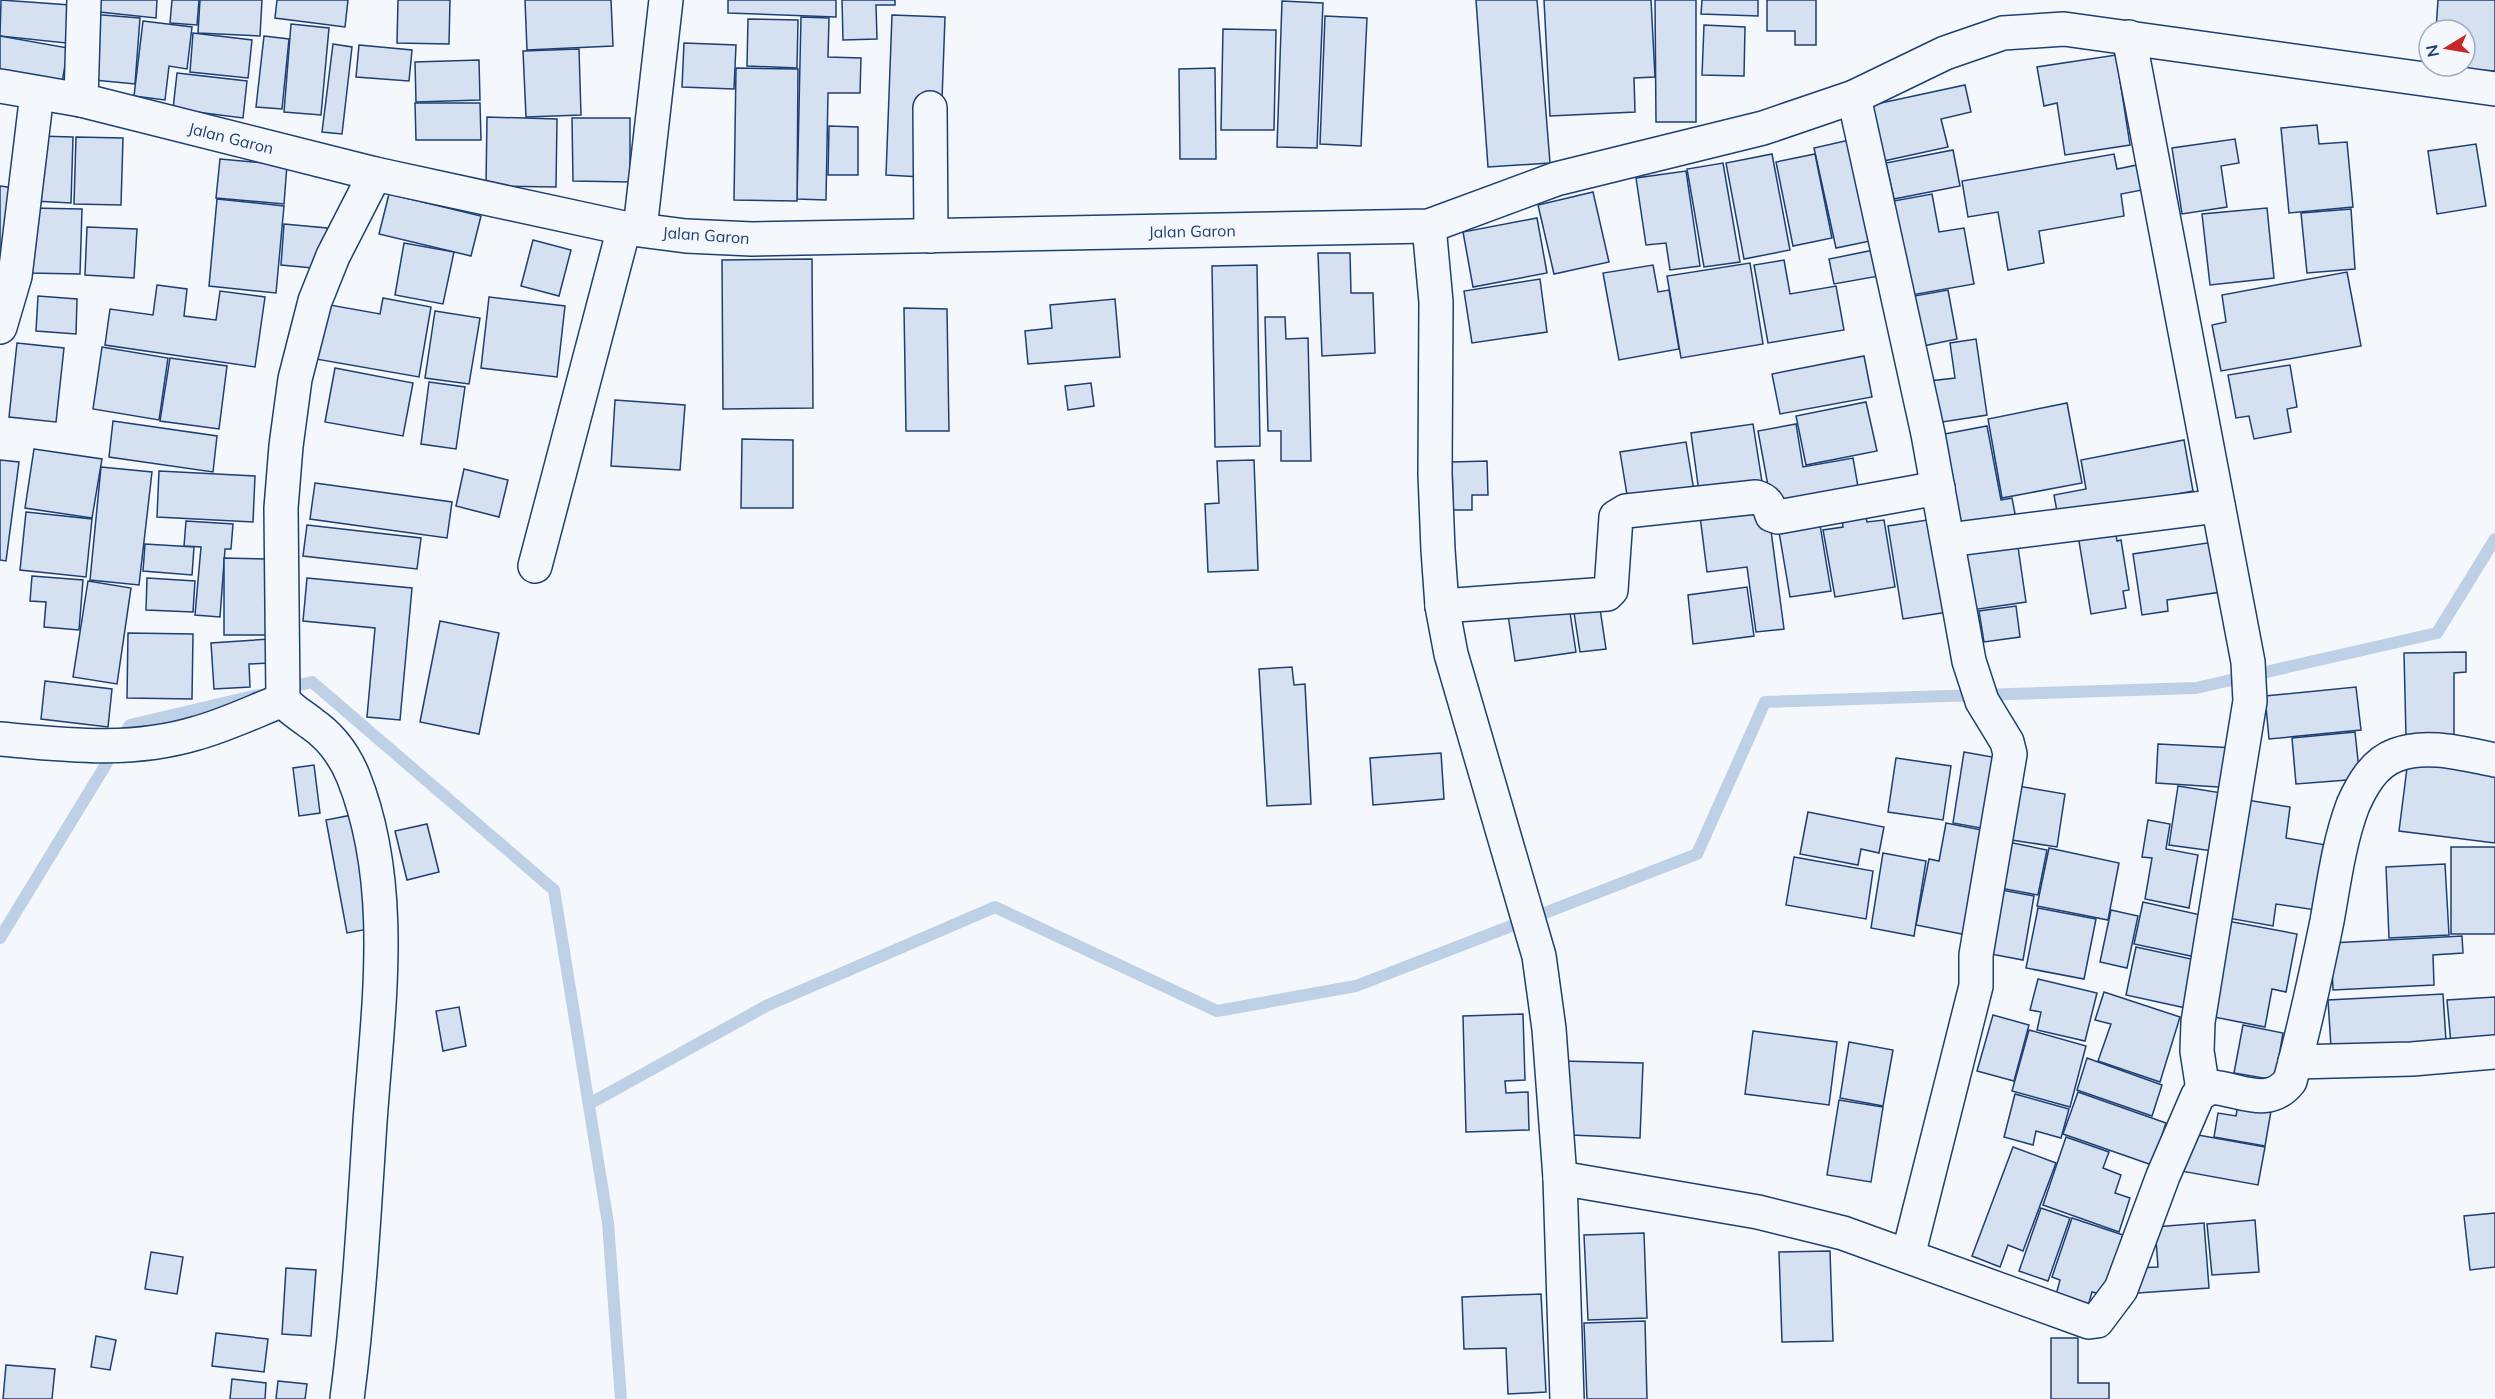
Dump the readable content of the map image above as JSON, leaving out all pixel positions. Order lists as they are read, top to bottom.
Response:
{
  "streets": {
    "street": ["Jalan Garon"]
  },
  "north": "left"
}
